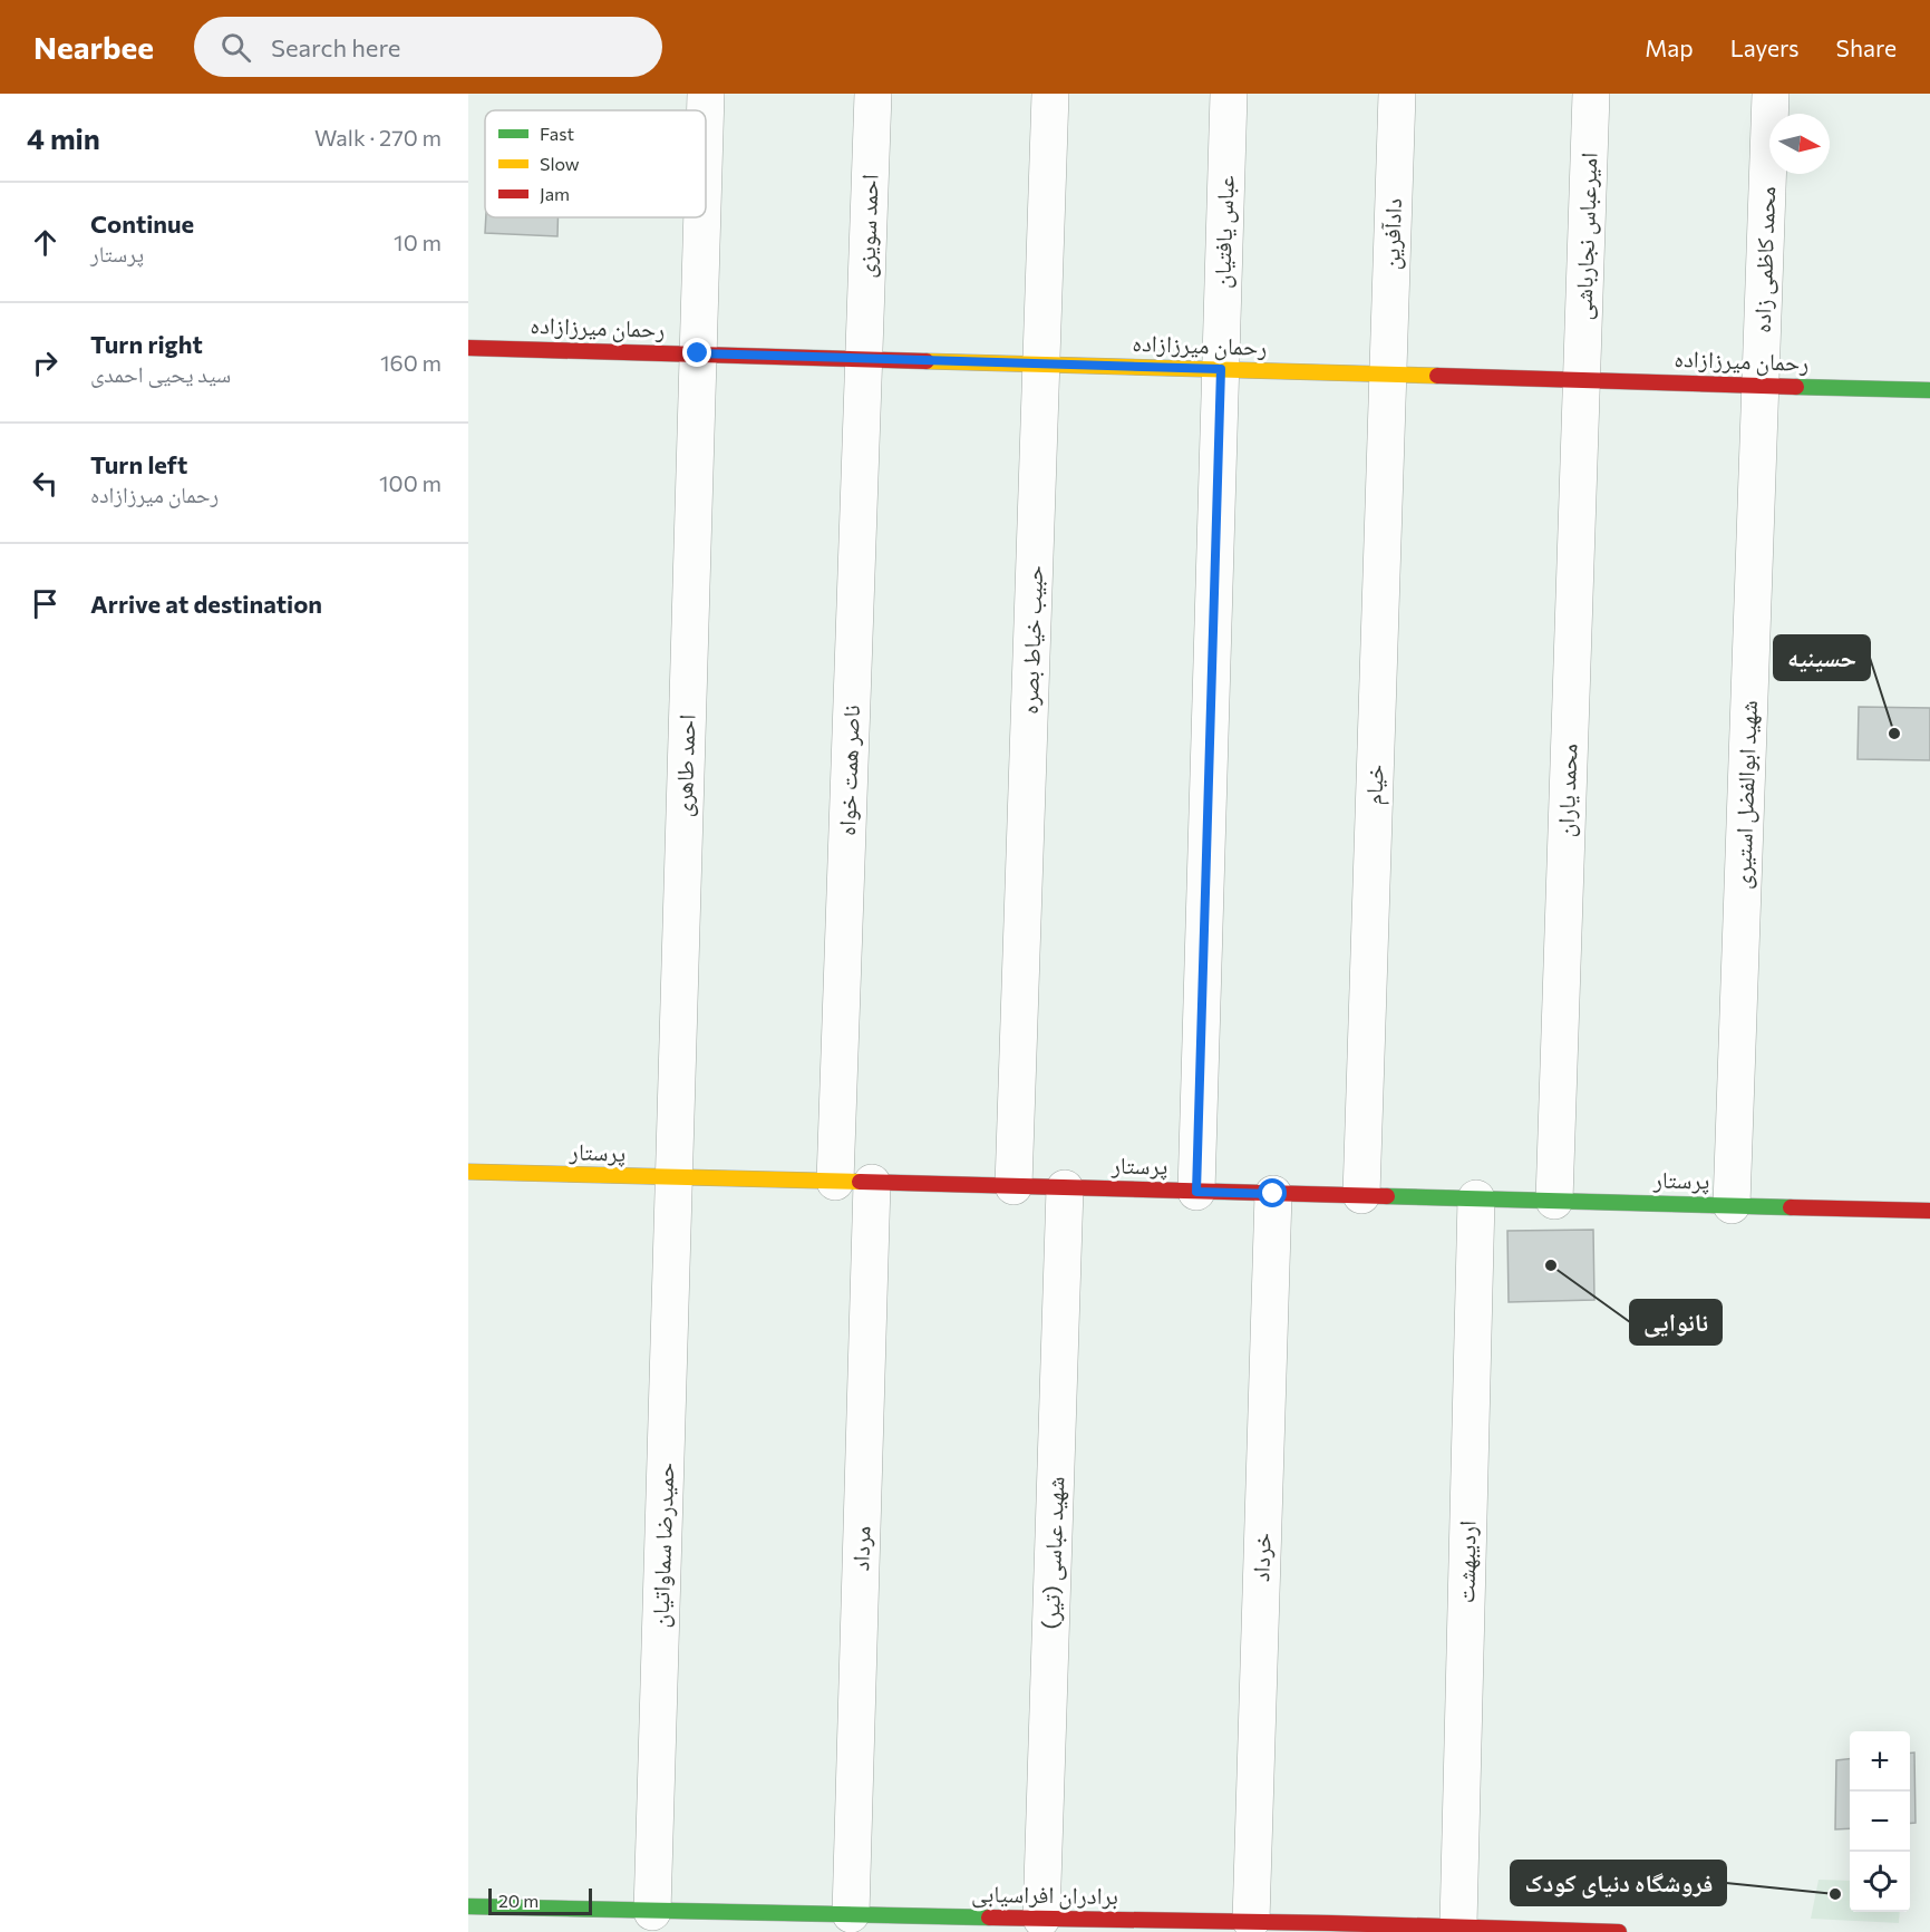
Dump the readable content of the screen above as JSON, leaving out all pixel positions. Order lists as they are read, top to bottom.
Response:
{
  "streets": {
    "street": [
      "احمد سویزی",
      "عباس یافتیان",
      "دادآفرین",
      "امیرعباس نجارباشی",
      "محمد کاظمی زاده",
      "رحمان میرزازاده",
      "حبیب خیاط بصره",
      "احمد طاهری",
      "ناصر همت خواه",
      "خیام",
      "محمد یاران",
      "شهید ابوالفضل استیری",
      "پرستار",
      "حمیدرضا سماواتیان",
      "مرداد",
      "شهید عباسی (تیر)",
      "خرداد",
      "اردیبهشت",
      "برادران افراسیابی"
    ]
  },
  "crossings": [
    ["احمد سویزی", "رحمان میرزازاده"],
    ["احمد سویزی", "ناصر همت خواه"],
    ["عباس یافتیان", "رحمان میرزازاده"],
    ["عباس یافتیان", "پرستار"],
    ["دادآفرین", "رحمان میرزازاده"],
    ["دادآفرین", "خیام"],
    ["امیرعباس نجارباشی", "رحمان میرزازاده"],
    ["امیرعباس نجارباشی", "محمد یاران"],
    ["محمد کاظمی زاده", "رحمان میرزازاده"],
    ["محمد کاظمی زاده", "شهید ابوالفضل استیری"],
    ["رحمان میرزازاده", "حبیب خیاط بصره"],
    ["رحمان میرزازاده", "احمد طاهری"],
    ["رحمان میرزازاده", "ناصر همت خواه"],
    ["رحمان میرزازاده", "خیام"],
    ["رحمان میرزازاده", "محمد یاران"],
    ["رحمان میرزازاده", "شهید ابوالفضل استیری"],
    ["حبیب خیاط بصره", "پرستار"],
    ["احمد طاهری", "پرستار"],
    ["احمد طاهری", "حمیدرضا سماواتیان"],
    ["ناصر همت خواه", "پرستار"],
    ["خیام", "پرستار"],
    ["محمد یاران", "پرستار"],
    ["شهید ابوالفضل استیری", "پرستار"],
    ["پرستار", "حمیدرضا سماواتیان"],
    ["پرستار", "مرداد"],
    ["پرستار", "شهید عباسی (تیر)"],
    ["پرستار", "خرداد"],
    ["پرستار", "اردیبهشت"],
    ["حمیدرضا سماواتیان", "برادران افراسیابی"],
    ["مرداد", "برادران افراسیابی"],
    ["شهید عباسی (تیر)", "برادران افراسیابی"],
    ["خرداد", "برادران افراسیابی"],
    ["اردیبهشت", "برادران افراسیابی"]
  ],
  "places": ["حسینیه", "نانوایی", "فروشگاه دنیای کودک"],
  "legend": ["Fast", "Slow", "Jam"],
  "scale_bar": "20 m",
  "north": "right",
  "page": {
    "header": "Nearbee",
    "search": "Search here",
    "nav": ["Map", "Layers", "Share"],
    "heading": ["4 min", "Walk · 270 m"],
    "list": [
      ["Continue", "پرستار", "10 m"],
      ["Turn right", "سید یحیی احمدی", "160 m"],
      ["Turn left", "رحمان میرزازاده", "100 m"],
      "Arrive at destination"
    ],
    "map_buttons": ["+", "−"],
    "scale": "20 m"
  }
}
